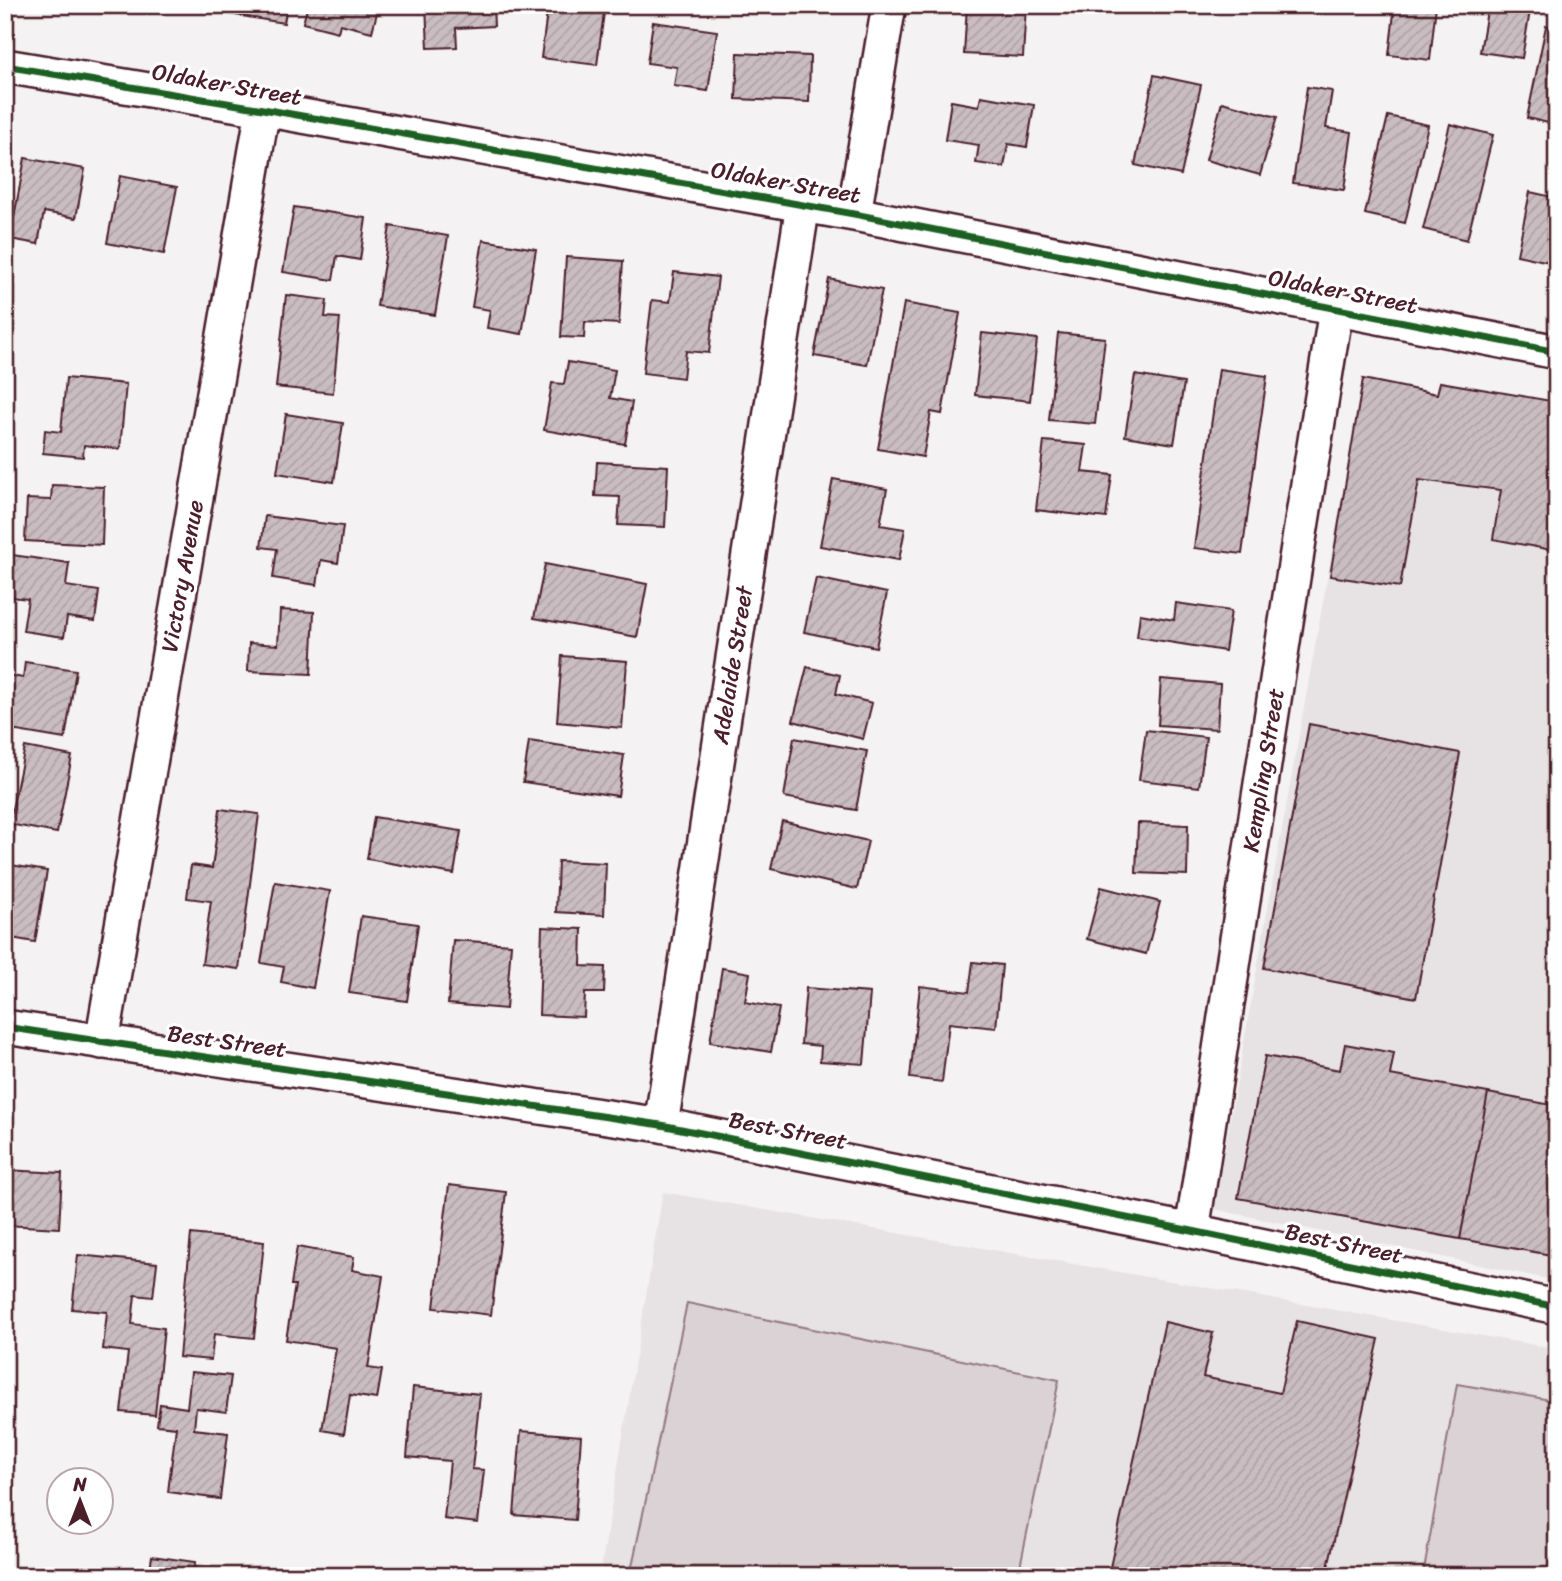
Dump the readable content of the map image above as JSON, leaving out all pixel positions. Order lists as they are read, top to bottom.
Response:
{
  "streets": {
    "street": [
      "Oldaker Street",
      "Victory Avenue",
      "Adelaide Street",
      "Kempling Street",
      "Best Street"
    ]
  },
  "crossings": [
    ["Oldaker Street", "Victory Avenue"],
    ["Oldaker Street", "Adelaide Street"],
    ["Oldaker Street", "Kempling Street"],
    ["Victory Avenue", "Best Street"],
    ["Adelaide Street", "Best Street"],
    ["Kempling Street", "Best Street"]
  ],
  "north": "top"
}
